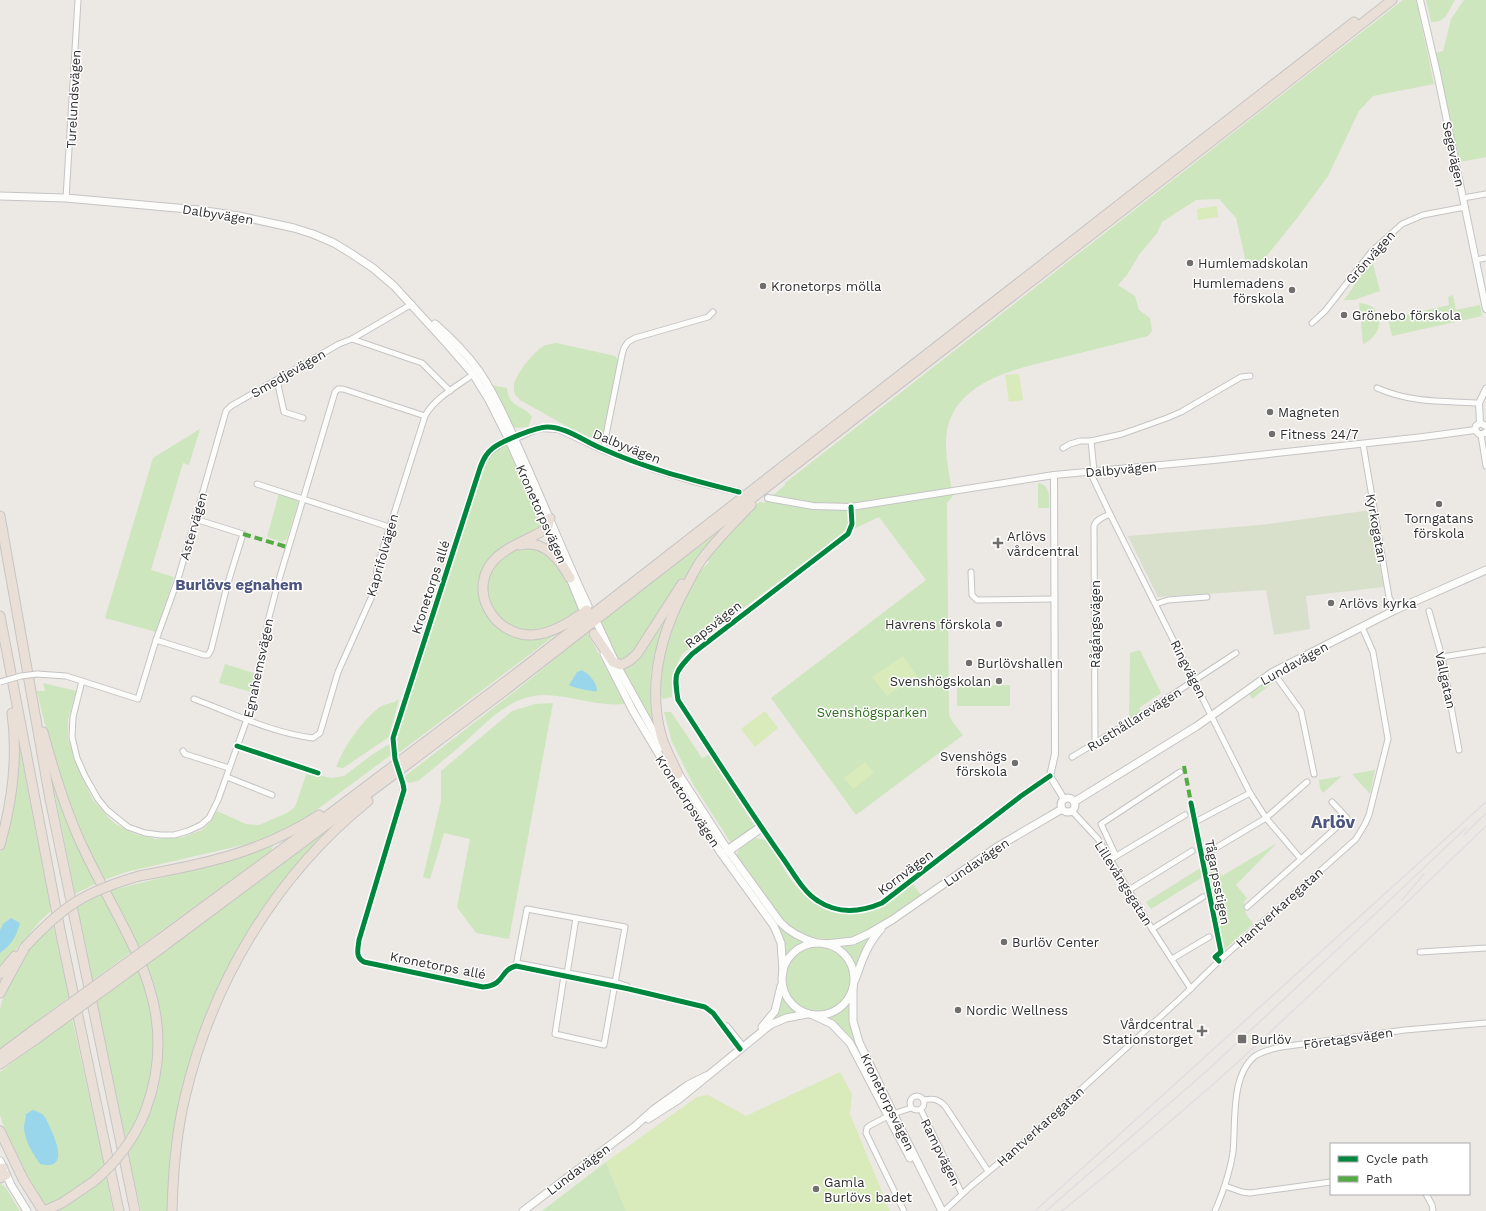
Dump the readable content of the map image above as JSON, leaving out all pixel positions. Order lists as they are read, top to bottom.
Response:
{
  "streets": {
    "main road": ["Dalbyvägen", "Kronetorpsvägen", "Lundavägen"],
    "street": [
      "Turelundsvägen",
      "Segevägen",
      "Grönvägen",
      "Smedjevägen",
      "Astervägen",
      "Kyrkogatan",
      "Kaprifolvägen",
      "Kronetorps allé",
      "Rapsvägen",
      "Rågångsvägen",
      "Egnahemsvägen",
      "Ringvägen",
      "Vallgatan",
      "Rusthållarevägen",
      "Kornvägen",
      "Lillevångsgatan",
      "Hantverkaregatan",
      "Företagsvägen",
      "Rampvägen"
    ],
    "cycle path": ["Tågarpsstigen"]
  },
  "crossings": [
    ["Turelundsvägen", "Dalbyvägen"],
    ["Segevägen", "Grönvägen"],
    ["Dalbyvägen", "Smedjevägen"],
    ["Dalbyvägen", "Kronetorpsvägen"],
    ["Dalbyvägen", "Kyrkogatan"],
    ["Dalbyvägen", "Kaprifolvägen"],
    ["Dalbyvägen", "Kronetorps allé"],
    ["Dalbyvägen", "Rapsvägen"],
    ["Dalbyvägen", "Ringvägen"],
    ["Smedjevägen", "Astervägen"],
    ["Kronetorpsvägen", "Kronetorps allé"],
    ["Kronetorpsvägen", "Lundavägen"],
    ["Kronetorpsvägen", "Hantverkaregatan"],
    ["Kronetorpsvägen", "Rampvägen"],
    ["Astervägen", "Egnahemsvägen"],
    ["Kyrkogatan", "Lundavägen"],
    ["Kaprifolvägen", "Egnahemsvägen"],
    ["Rapsvägen", "Kornvägen"],
    ["Rågångsvägen", "Ringvägen"],
    ["Rågångsvägen", "Rusthållarevägen"],
    ["Lundavägen", "Ringvägen"],
    ["Lundavägen", "Lillevångsgatan"],
    ["Lundavägen", "Hantverkaregatan"],
    ["Ringvägen", "Rusthållarevägen"],
    ["Lillevångsgatan", "Hantverkaregatan"],
    ["Hantverkaregatan", "Rampvägen"]
  ],
  "districts": ["Burlövs egnahem", "Arlöv"],
  "parks": ["Svenshögsparken"],
  "places": {
    "other": [
      "Humlemadskolan",
      "Kronetorps mölla",
      "Humlemadens förskola",
      "Grönebo förskola",
      "Magneten",
      "Fitness 24/7",
      "Torngatans förskola",
      "Arlövs kyrka",
      "Havrens förskola",
      "Burlövshallen",
      "Svenshögskolan",
      "Svenshögs förskola",
      "Burlöv Center",
      "Nordic Wellness",
      "Gamla Burlövs badet"
    ],
    "health": ["Arlövs vårdcentral", "Vårdcentral Stationstorget"],
    "transit": ["Burlöv"]
  },
  "legend": ["Cycle path", "Path"]
}
